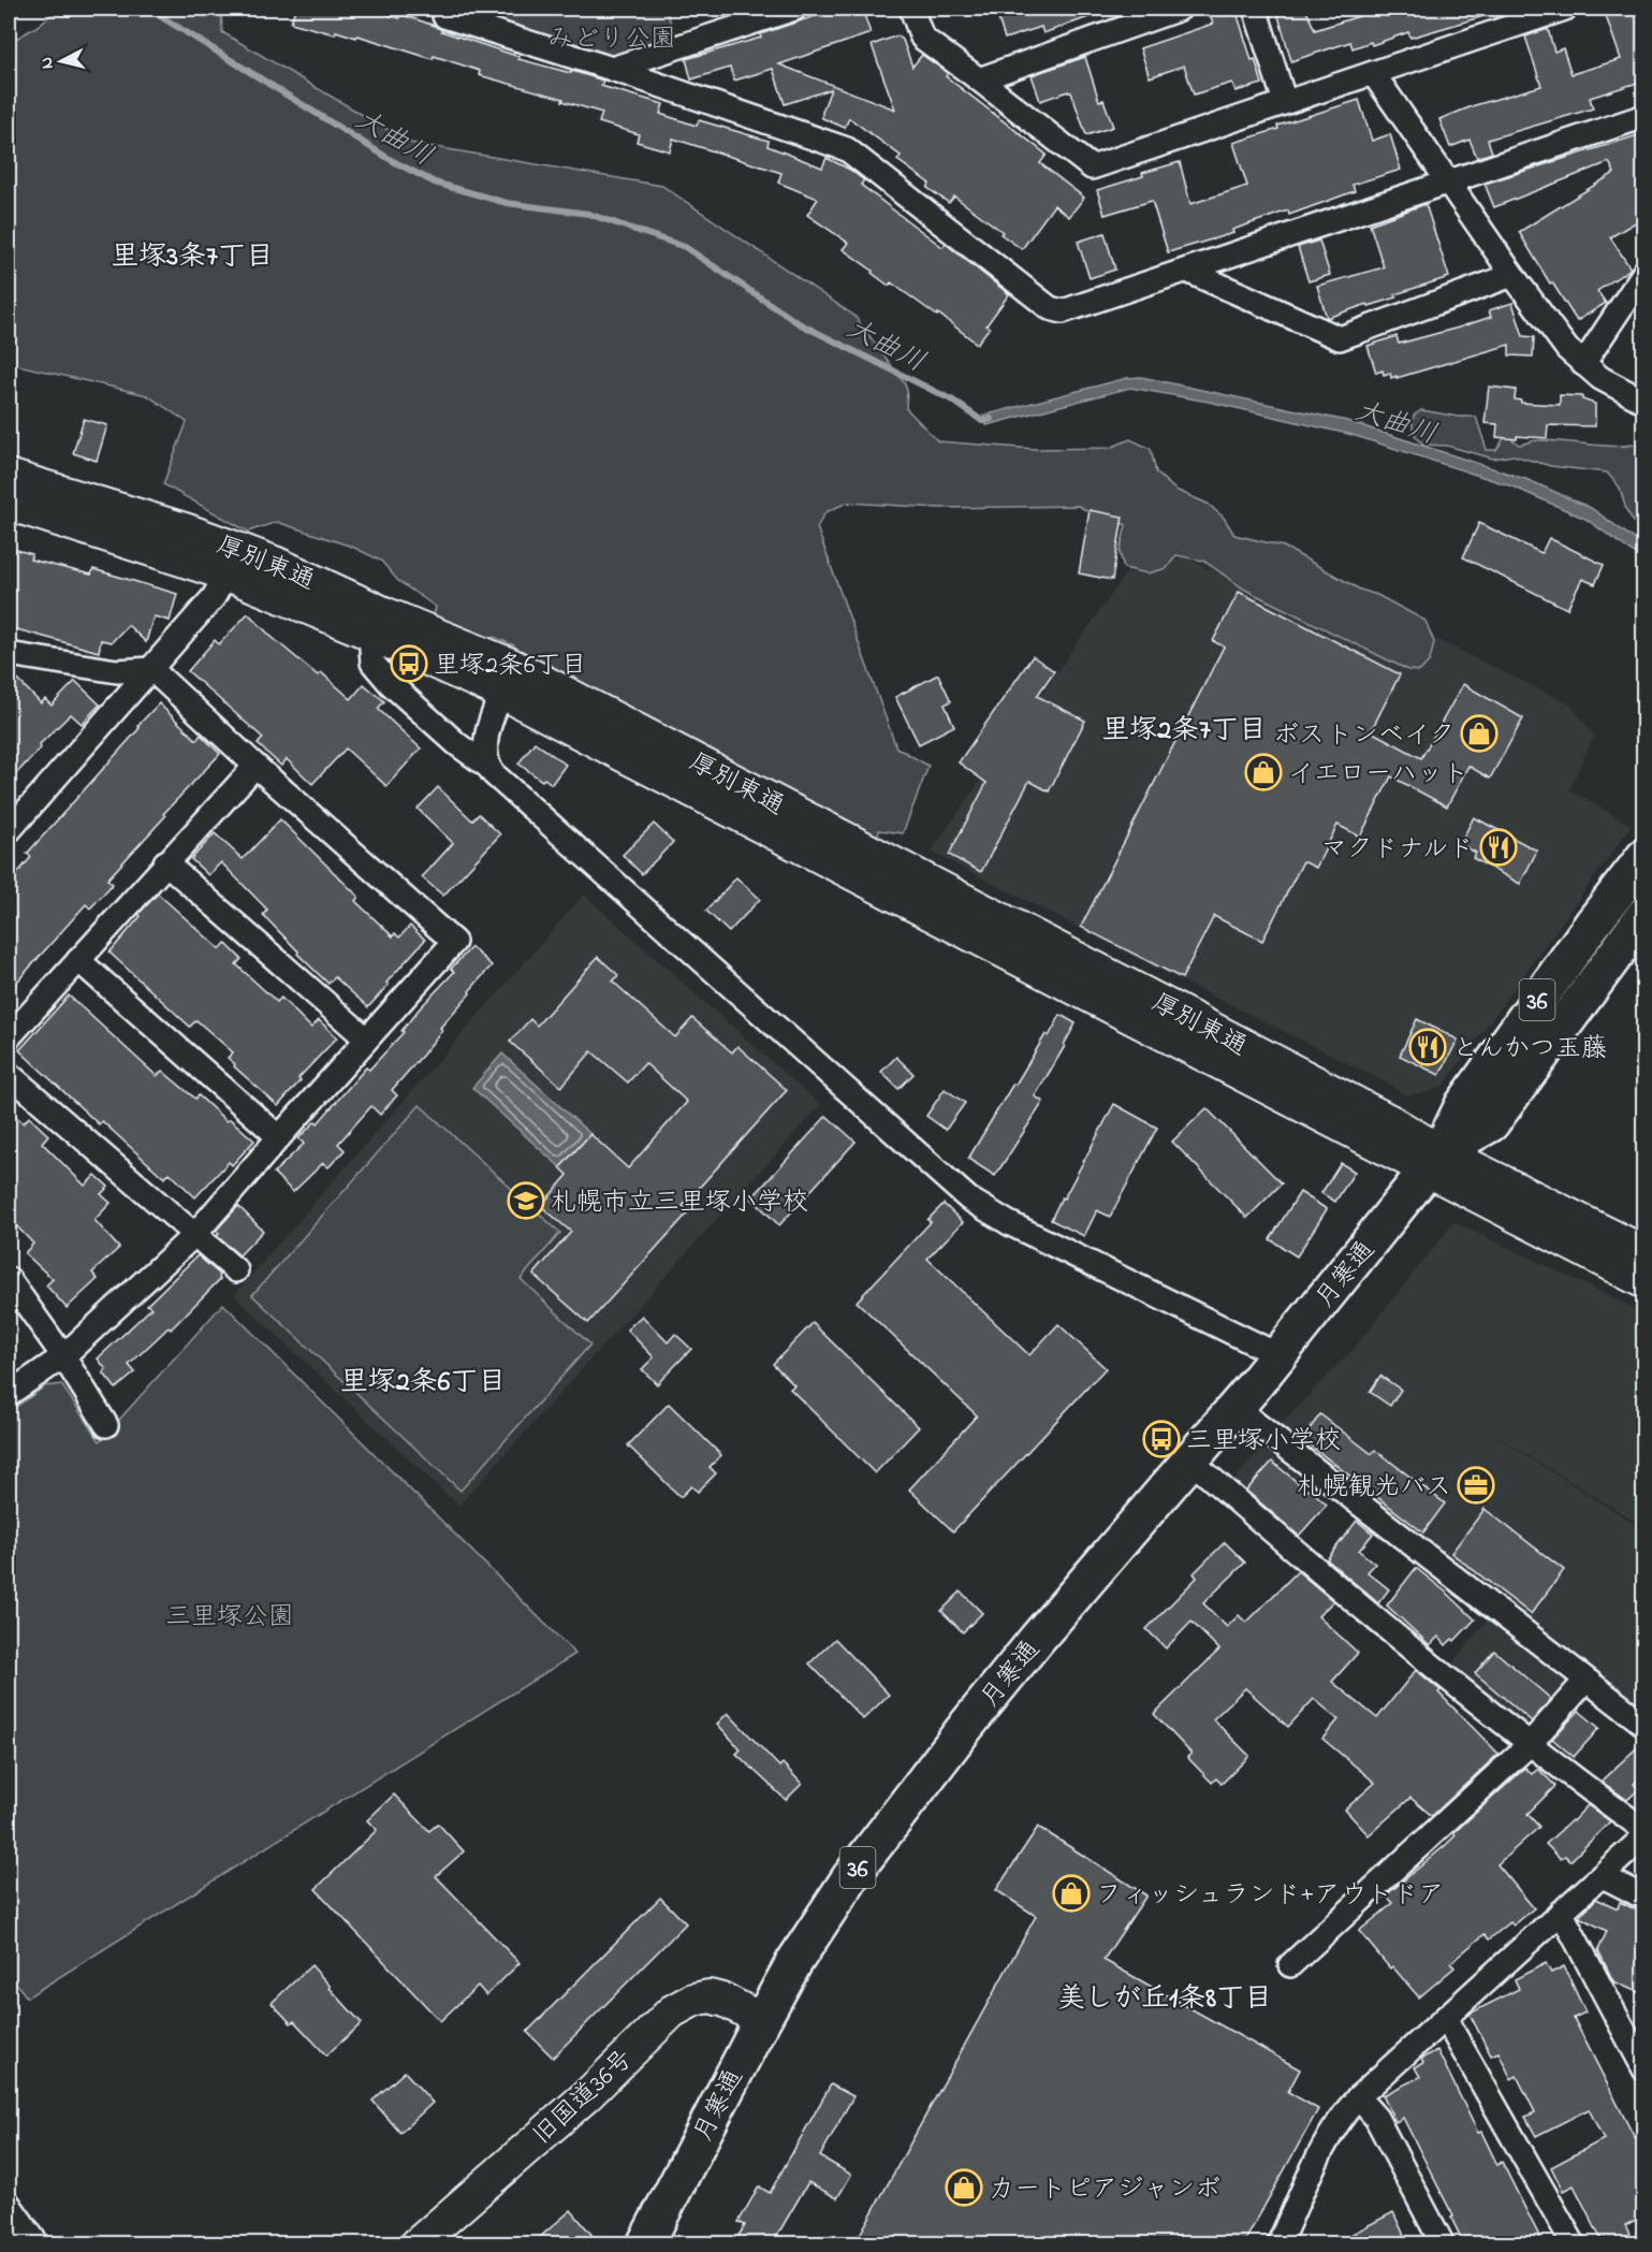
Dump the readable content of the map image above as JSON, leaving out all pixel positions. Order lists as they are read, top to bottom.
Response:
{
  "streets": {
    "highway": ["36", "月寒通"],
    "street": ["厚別東通", "旧国道36号"]
  },
  "crossings": [
    ["厚別東通", "月寒通"],
    ["月寒通", "旧国道36号"]
  ],
  "districts": [
    "里塚3条7丁目",
    "里塚2条7丁目",
    "里塚2条6丁目",
    "美しが丘1条8丁目"
  ],
  "water": ["大曲川"],
  "parks": ["みどり公園", "三里塚公園"],
  "places": {
    "bus stop": ["里塚2条6丁目", "三里塚小学校"],
    "shop": [
      "ボストンベイク",
      "イエローハット",
      "フィッシュランド+アウトドア",
      "カートピアジャンボ"
    ],
    "restaurant": ["マクドナルド", "とんかつ玉藤"],
    "school or university": ["札幌市立三里塚小学校"],
    "office": ["札幌観光バス"]
  },
  "north": "left"
}
